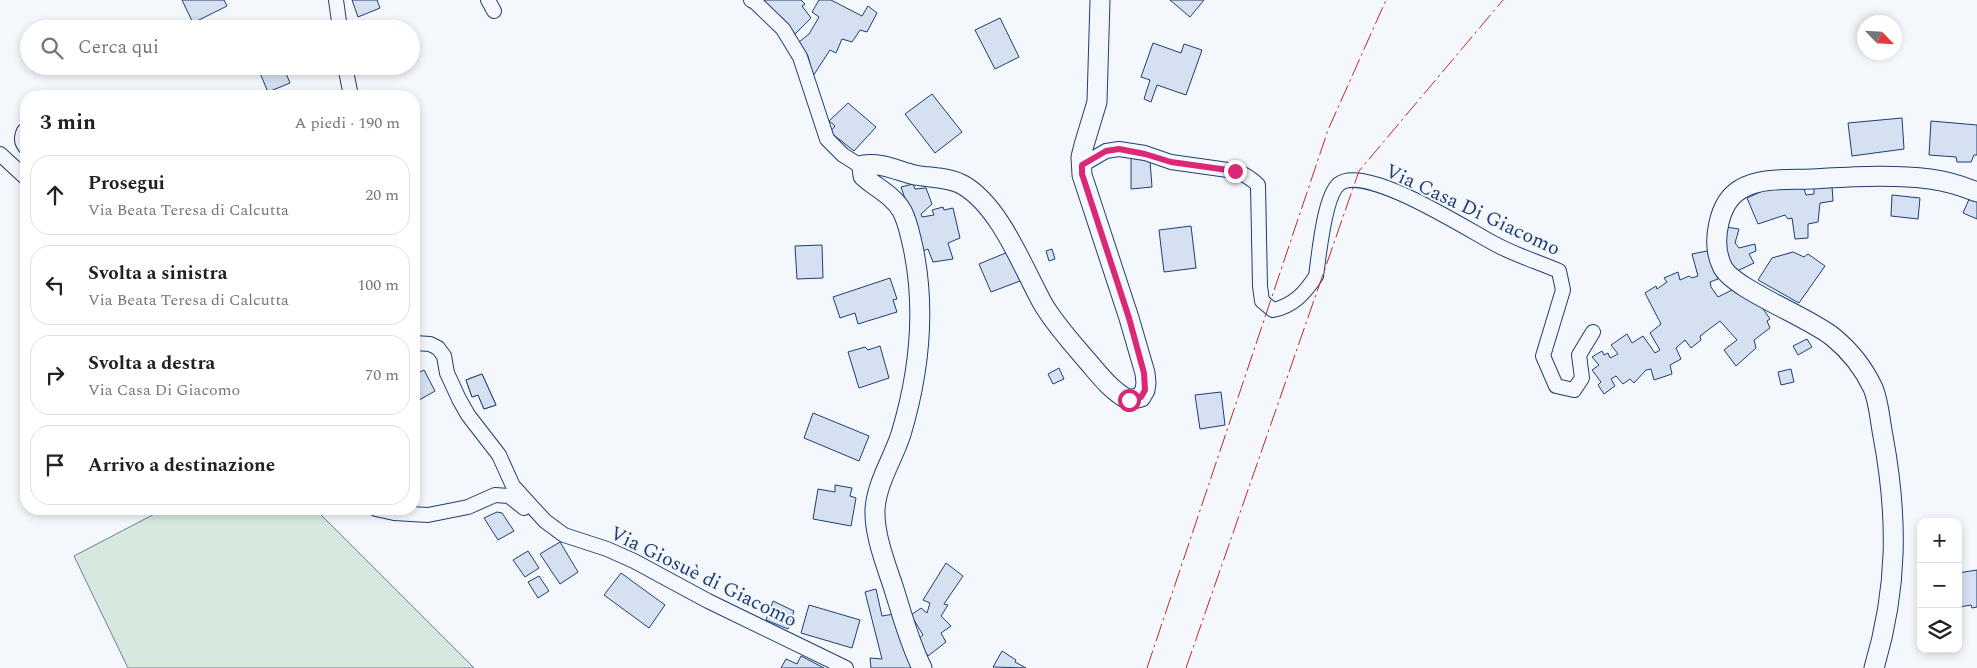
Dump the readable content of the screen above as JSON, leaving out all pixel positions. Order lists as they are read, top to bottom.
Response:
{
  "streets": {
    "street": ["Via Casa Di Giacomo", "Via Giosuè di Giacomo"]
  },
  "north": "bottom right",
  "page": {
    "search": "Cerca qui",
    "heading": ["3 min", "A piedi · 190 m"],
    "list": [
      ["Prosegui", "Via Beata Teresa di Calcutta", "20 m"],
      ["Svolta a sinistra", "Via Beata Teresa di Calcutta", "100 m"],
      ["Svolta a destra", "Via Casa Di Giacomo", "70 m"],
      "Arrivo a destinazione"
    ],
    "map_buttons": ["+", "−"]
  }
}
